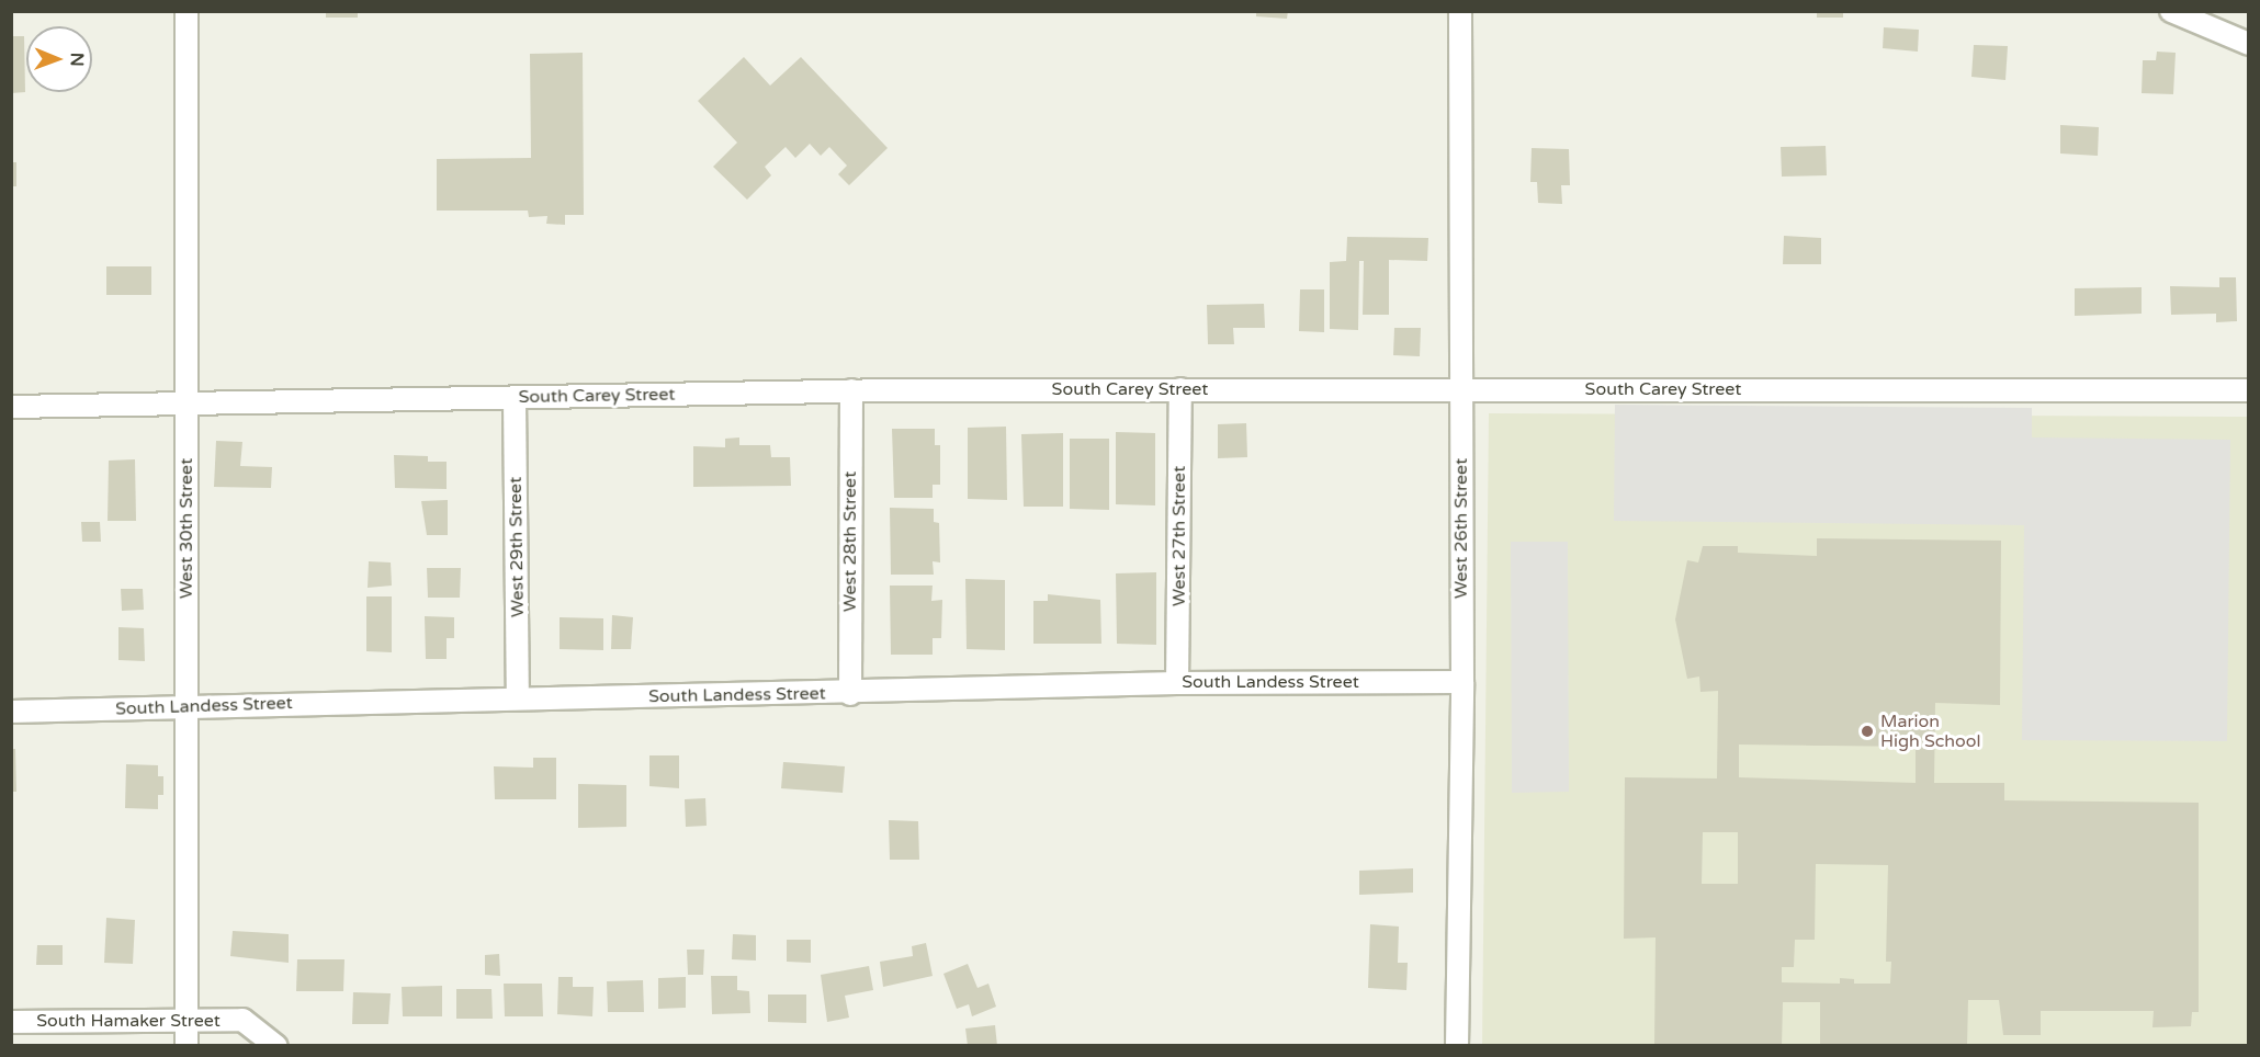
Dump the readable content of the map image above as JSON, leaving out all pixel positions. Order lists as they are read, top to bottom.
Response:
{
  "streets": {
    "street": [
      "South Carey Street",
      "West 30th Street",
      "West 26th Street",
      "West 27th Street",
      "West 28th Street",
      "West 29th Street",
      "South Landess Street",
      "South Hamaker Street"
    ]
  },
  "crossings": [
    ["South Carey Street", "West 30th Street"],
    ["South Carey Street", "West 26th Street"],
    ["South Carey Street", "West 27th Street"],
    ["South Carey Street", "West 28th Street"],
    ["South Carey Street", "West 29th Street"],
    ["West 30th Street", "South Landess Street"],
    ["West 30th Street", "South Hamaker Street"],
    ["West 26th Street", "South Landess Street"],
    ["West 27th Street", "South Landess Street"],
    ["West 28th Street", "South Landess Street"],
    ["West 29th Street", "South Landess Street"]
  ],
  "places": ["Marion High School"],
  "north": "right"
}
